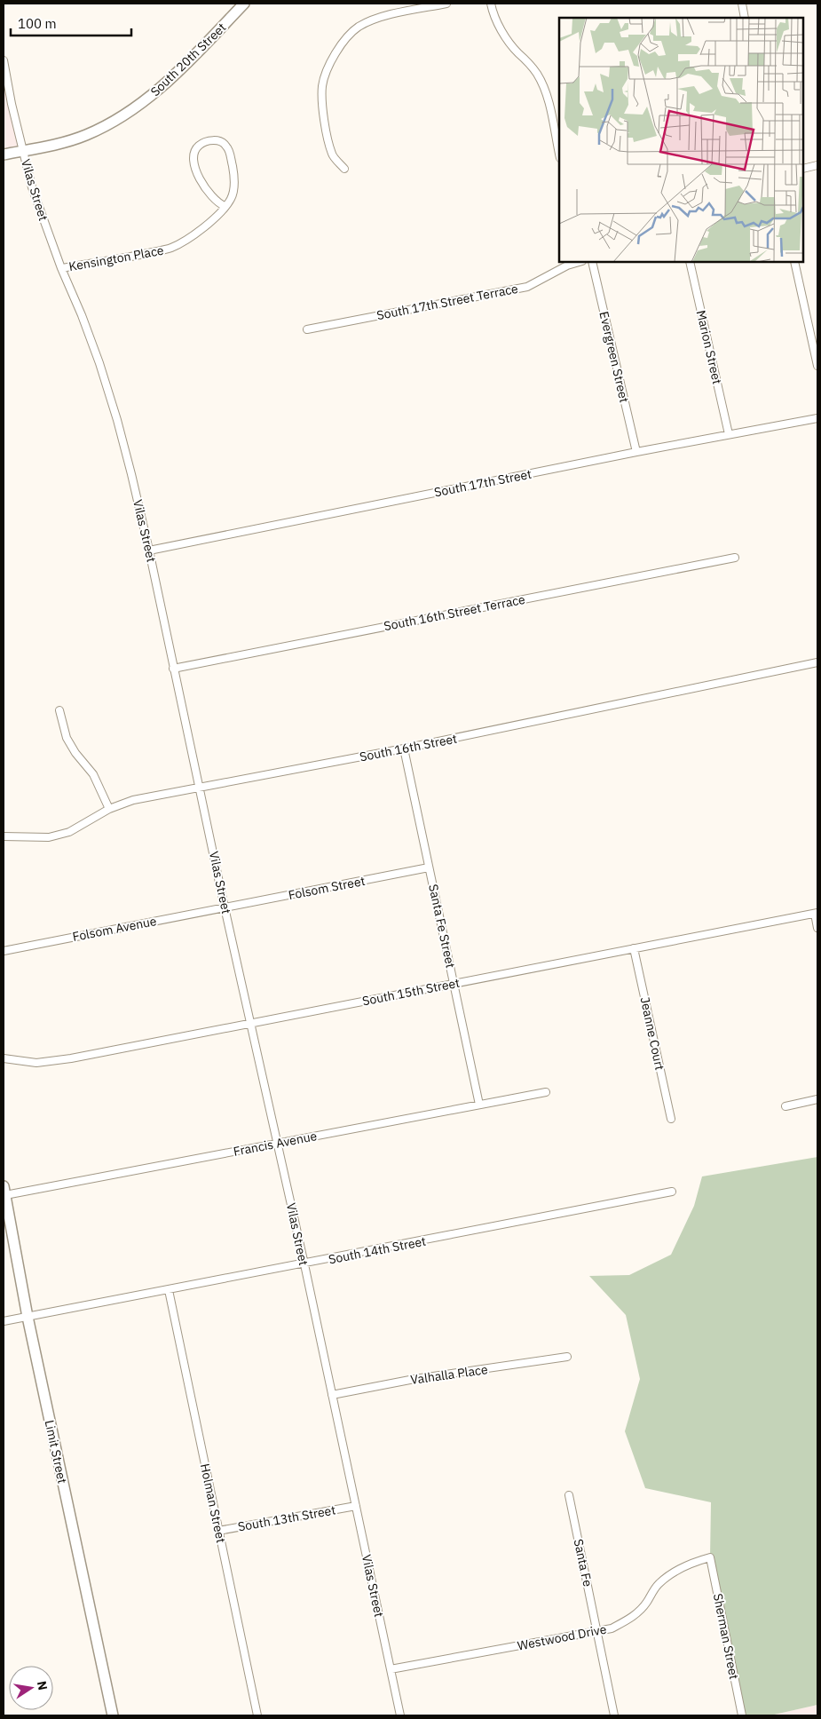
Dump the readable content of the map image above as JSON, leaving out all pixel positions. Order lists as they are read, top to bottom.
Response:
{
  "streets": {
    "street": [
      "South 20th Street",
      "Vilas Street",
      "Kensington Place",
      "South 17th Street Terrace",
      "Marion Street",
      "Evergreen Street",
      "South 17th Street",
      "South 16th Street Terrace",
      "South 16th Street",
      "Folsom Street",
      "Santa Fe Street",
      "Folsom Avenue",
      "South 15th Street",
      "Jeanne Court",
      "Francis Avenue",
      "South 14th Street",
      "Valhalla Place",
      "Limit Street",
      "Holman Street",
      "South 13th Street",
      "Santa Fe",
      "Sherman Street",
      "Westwood Drive"
    ]
  },
  "crossings": [
    ["South 20th Street", "Vilas Street"],
    ["Vilas Street", "Kensington Place"],
    ["Vilas Street", "South 17th Street"],
    ["Vilas Street", "South 16th Street Terrace"],
    ["Vilas Street", "South 16th Street"],
    ["Vilas Street", "Folsom Street"],
    ["Vilas Street", "Folsom Avenue"],
    ["Vilas Street", "South 15th Street"],
    ["Vilas Street", "Francis Avenue"],
    ["Vilas Street", "South 14th Street"],
    ["Vilas Street", "Valhalla Place"],
    ["Vilas Street", "South 13th Street"],
    ["Vilas Street", "Westwood Drive"],
    ["Marion Street", "South 17th Street"],
    ["Evergreen Street", "South 17th Street"],
    ["South 16th Street", "Santa Fe Street"],
    ["Folsom Street", "Santa Fe Street"],
    ["Folsom Street", "Folsom Avenue"],
    ["Santa Fe Street", "South 15th Street"],
    ["Santa Fe Street", "Francis Avenue"],
    ["South 15th Street", "Jeanne Court"],
    ["Francis Avenue", "Limit Street"],
    ["South 14th Street", "Limit Street"],
    ["South 14th Street", "Holman Street"],
    ["Holman Street", "South 13th Street"],
    ["Santa Fe", "Westwood Drive"],
    ["Sherman Street", "Westwood Drive"]
  ],
  "scale_bar": "100 m",
  "north": "right"
}
